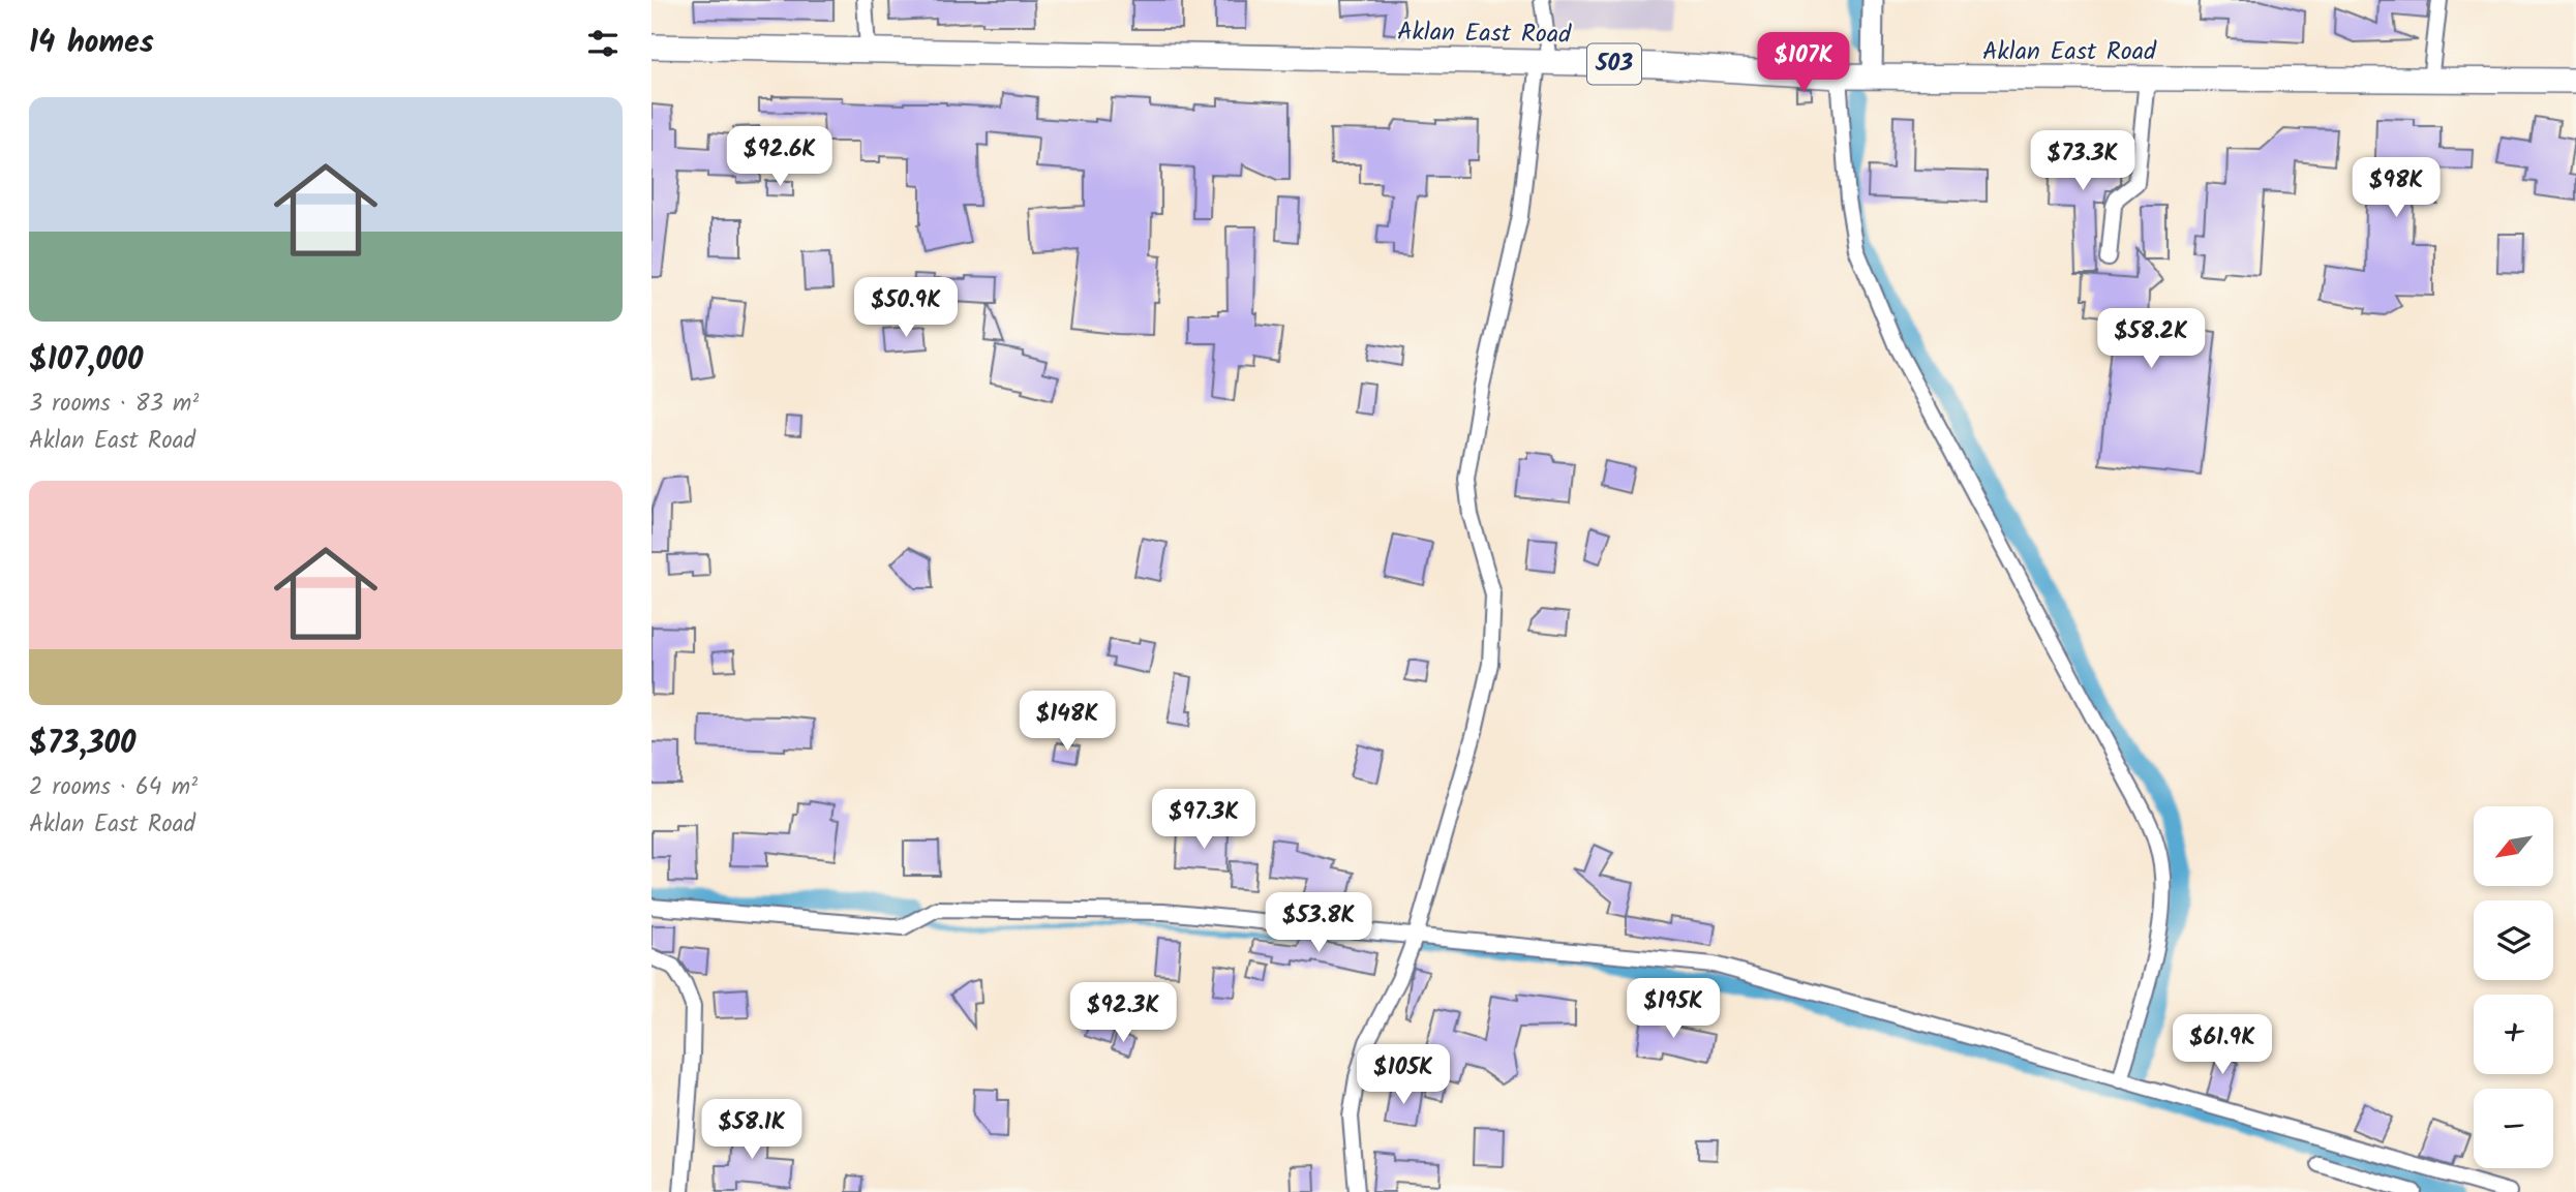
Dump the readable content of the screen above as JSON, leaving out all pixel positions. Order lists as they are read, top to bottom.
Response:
{
  "streets": {
    "main road": ["Aklan East Road", "503"]
  },
  "north": "bottom left",
  "page": {
    "heading": "14 homes",
    "price": [
      "$107K",
      "$92.6K",
      "$73.3K",
      "$98K",
      "$50.9K",
      "$58.2K",
      "$148K",
      "$97.3K",
      "$53.8K",
      "$195K",
      "$92.3K",
      "$61.9K",
      "$105K",
      "$58.1K"
    ],
    "list": [
      {
        "name": "$107,000",
        "note": "3 rooms · 83 m² · Aklan East Road"
      },
      {
        "name": "$73,300",
        "note": "2 rooms · 64 m² · Aklan East Road"
      }
    ],
    "map_buttons": ["+", "−"]
  }
}
